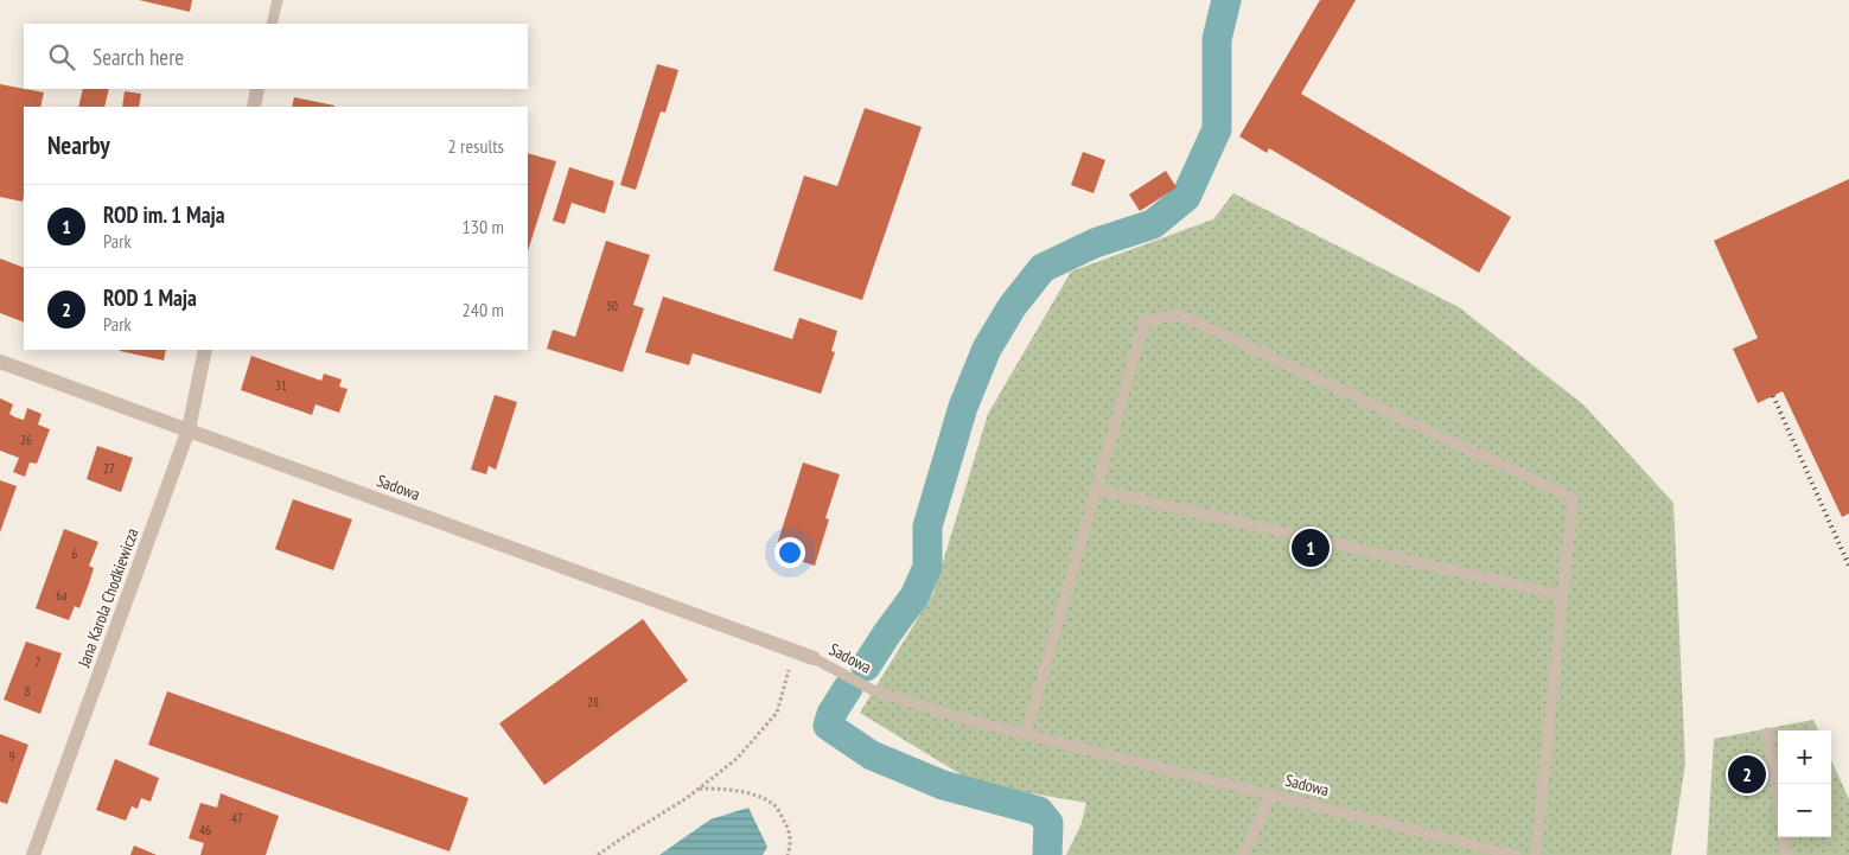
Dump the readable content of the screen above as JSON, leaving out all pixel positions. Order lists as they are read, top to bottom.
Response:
{
  "streets": {
    "street": ["Sadowa", "Jana Karola Chodkiewicza"]
  },
  "crossings": [
    ["Sadowa", "Jana Karola Chodkiewicza"]
  ],
  "house_numbers": [
    "30",
    "31",
    "26",
    "27",
    "6",
    "6a",
    "7",
    "8",
    "28",
    "9",
    "47",
    "46"
  ],
  "page": {
    "search": "Search here",
    "heading": ["Nearby", "2 results"],
    "list": [
      {
        "mark": "1",
        "name": "ROD im. 1 Maja",
        "note": "Park",
        "value": "130 m"
      },
      {
        "mark": "2",
        "name": "ROD 1 Maja",
        "note": "Park",
        "value": "240 m"
      }
    ],
    "pins": ["1", "2"],
    "map_buttons": ["+", "−"]
  }
}
